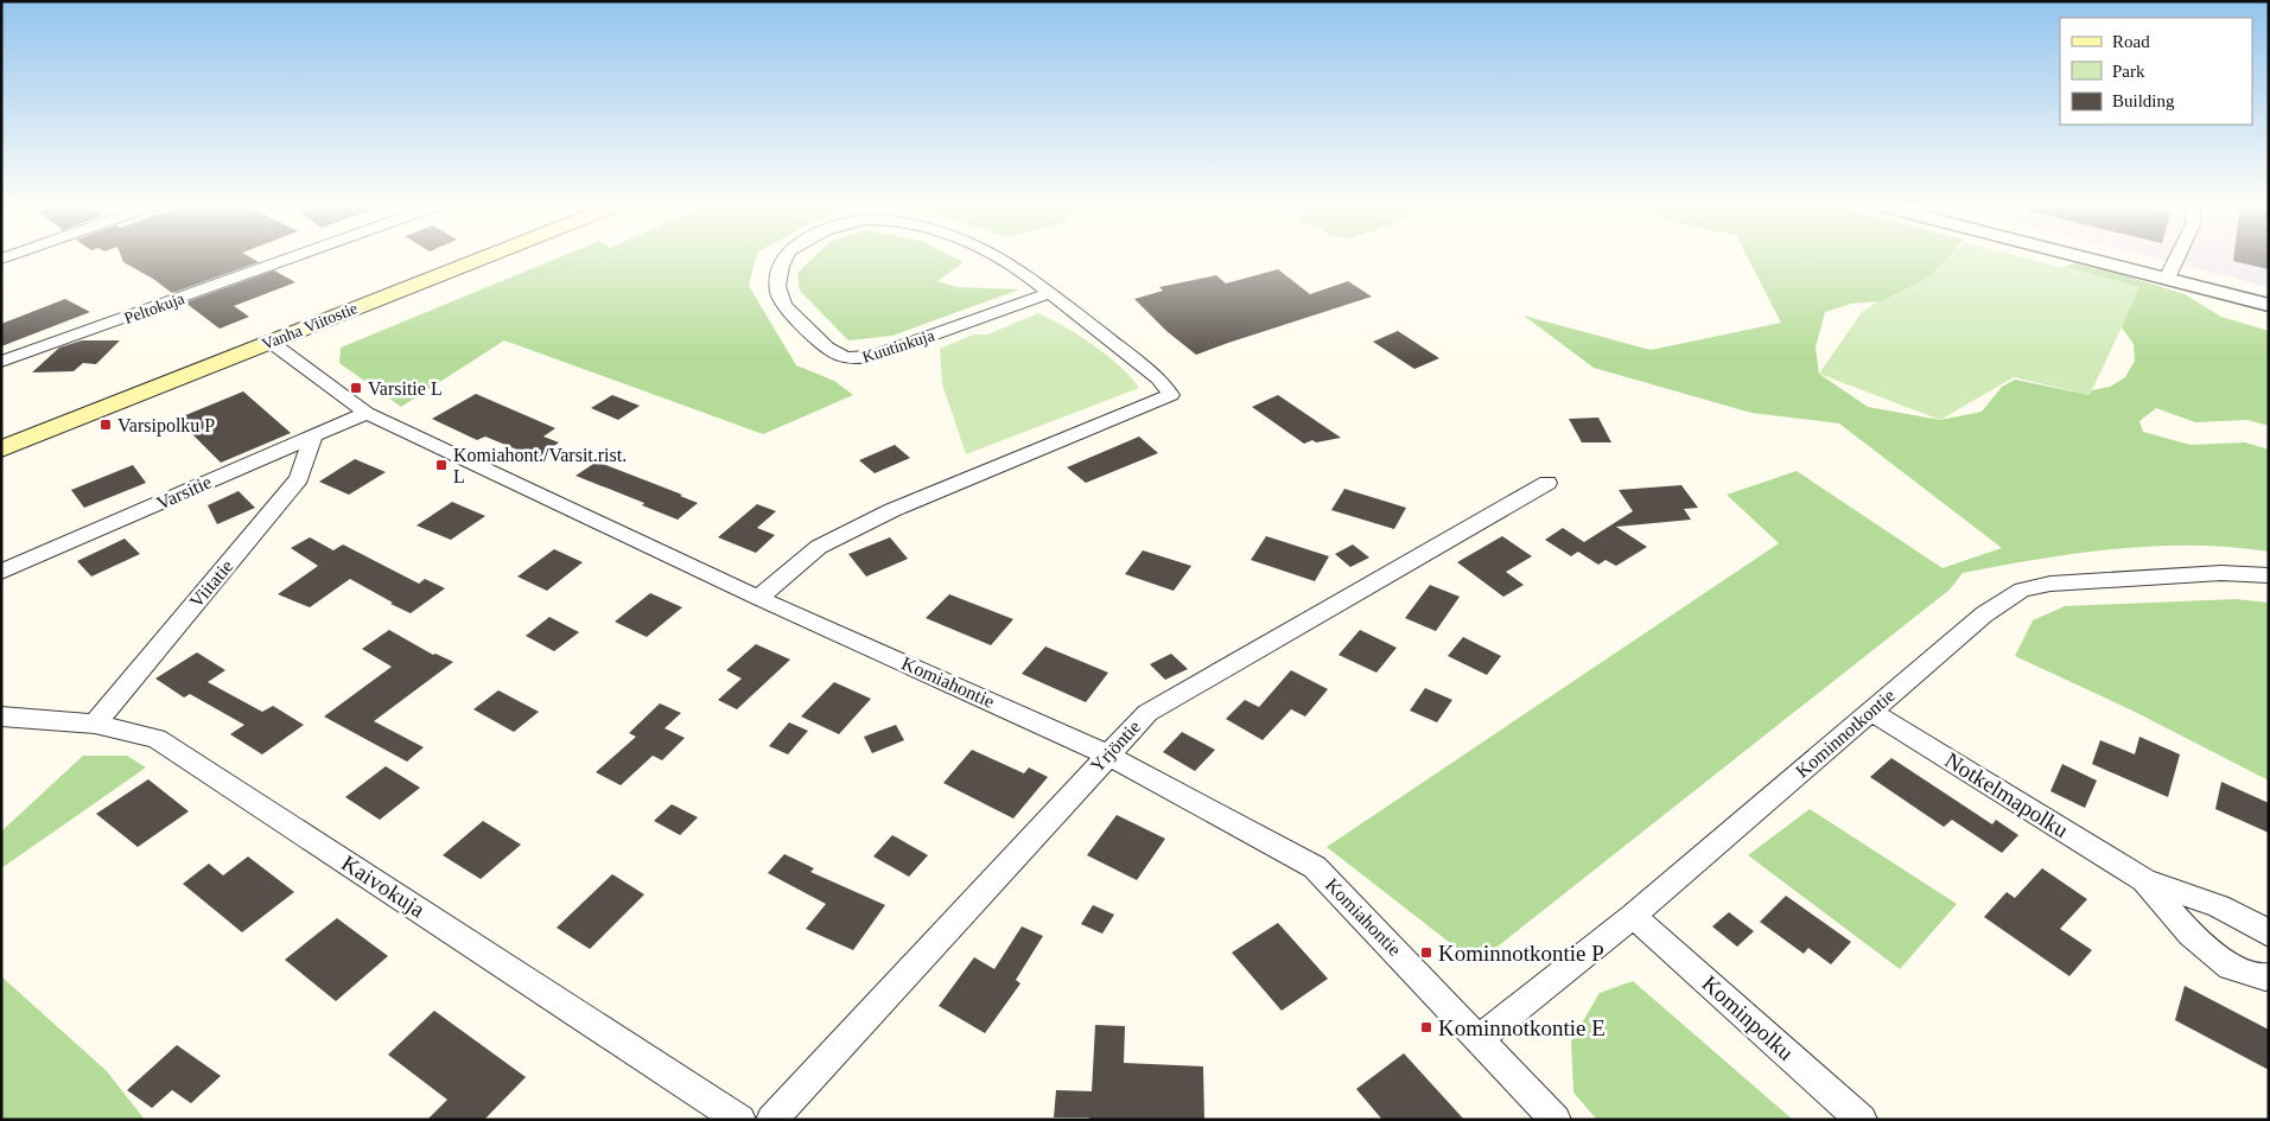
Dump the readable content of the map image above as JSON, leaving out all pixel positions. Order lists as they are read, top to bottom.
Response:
{
  "streets": {
    "main road": ["Vanha Viitostie"],
    "street": [
      "Peltokuja",
      "Kuutinkuja",
      "Varsitie",
      "Viitatie",
      "Komiahontie",
      "Kominnotkontie",
      "Yrjöntie",
      "Notkelmapolku",
      "Kaivokuja",
      "Kominpolku"
    ]
  },
  "crossings": [
    ["Vanha Viitostie", "Komiahontie"],
    ["Kuutinkuja", "Komiahontie"],
    ["Varsitie", "Viitatie"],
    ["Varsitie", "Komiahontie"],
    ["Viitatie", "Kaivokuja"],
    ["Komiahontie", "Kominnotkontie"],
    ["Komiahontie", "Yrjöntie"],
    ["Kominnotkontie", "Notkelmapolku"],
    ["Kominnotkontie", "Kominpolku"]
  ],
  "places": {
    "transit": [
      "Varsitie L",
      "Varsipolku P",
      "Komiahont./Varsit.rist. L",
      "Kominnotkontie P",
      "Kominnotkontie E"
    ]
  },
  "legend": ["Road", "Park", "Building"]
}
